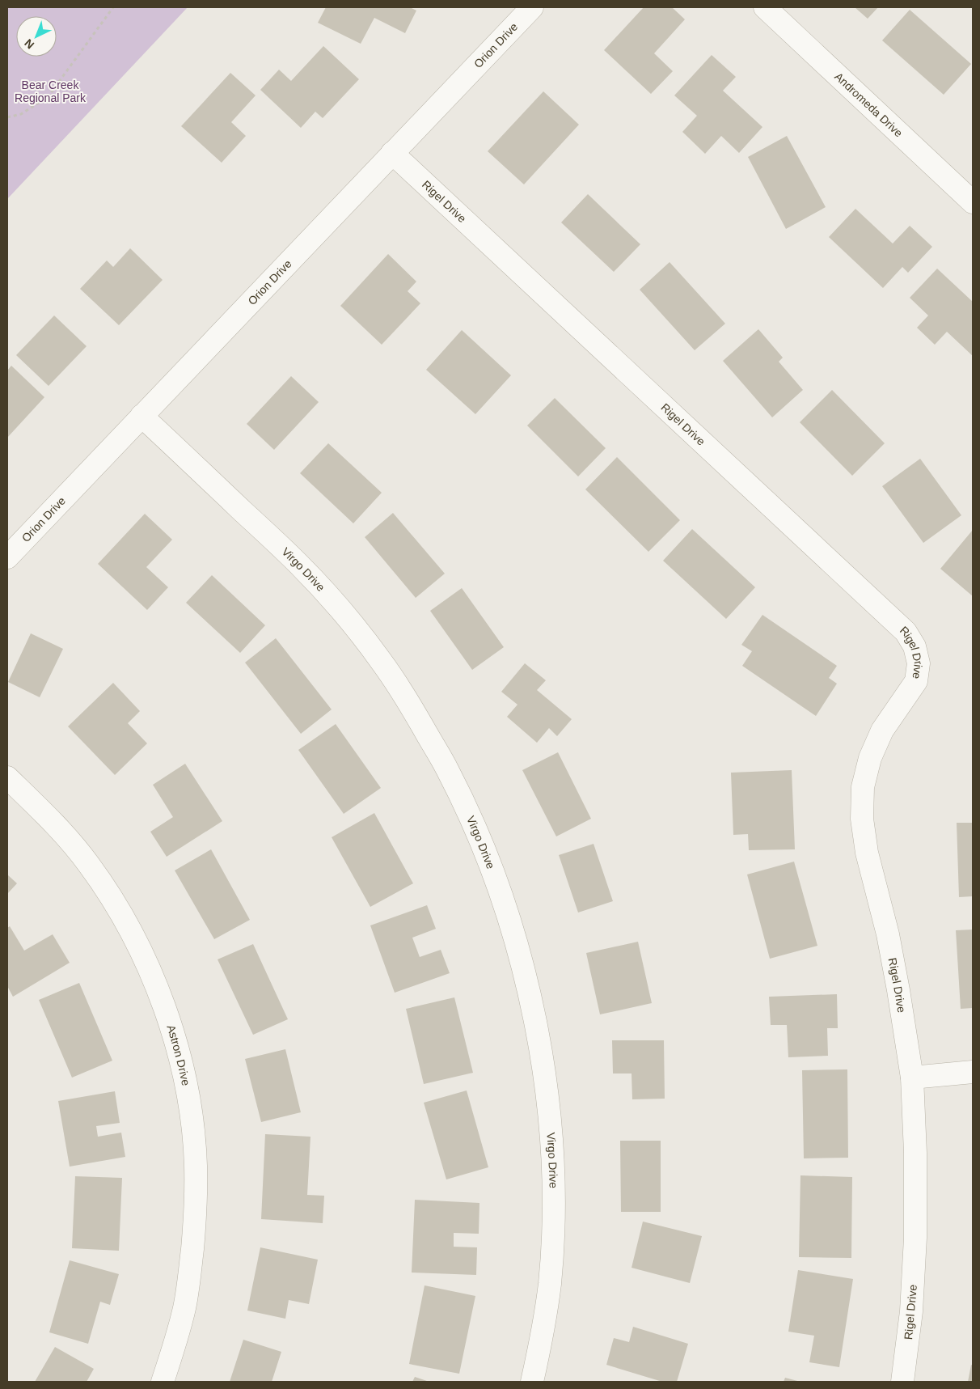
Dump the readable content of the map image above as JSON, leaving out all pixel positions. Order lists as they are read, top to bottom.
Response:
{
  "streets": {
    "street": [
      "Orion Drive",
      "Andromeda Drive",
      "Rigel Drive",
      "Virgo Drive",
      "Astron Drive"
    ]
  },
  "crossings": [
    ["Orion Drive", "Rigel Drive"],
    ["Orion Drive", "Virgo Drive"]
  ],
  "parks": ["Bear Creek Regional Park"],
  "north": "bottom left"
}
